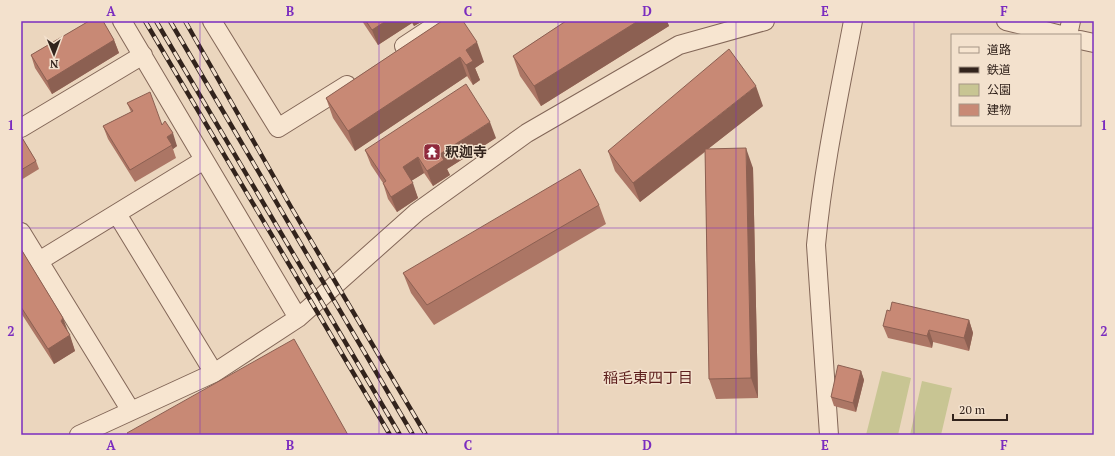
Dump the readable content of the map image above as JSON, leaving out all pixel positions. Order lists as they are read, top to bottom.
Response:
{
  "districts": ["稲毛東四丁目"],
  "places": {
    "temple": ["釈迦寺"]
  },
  "legend": [
    "道路",
    "鉄道",
    "公園",
    "建物"
  ],
  "scale_bar": "20 m",
  "north": "bottom",
  "grid": {
    "columns": [
      "A",
      "B",
      "C",
      "D",
      "E",
      "F"
    ],
    "rows": ["1", "2"]
  }
}
